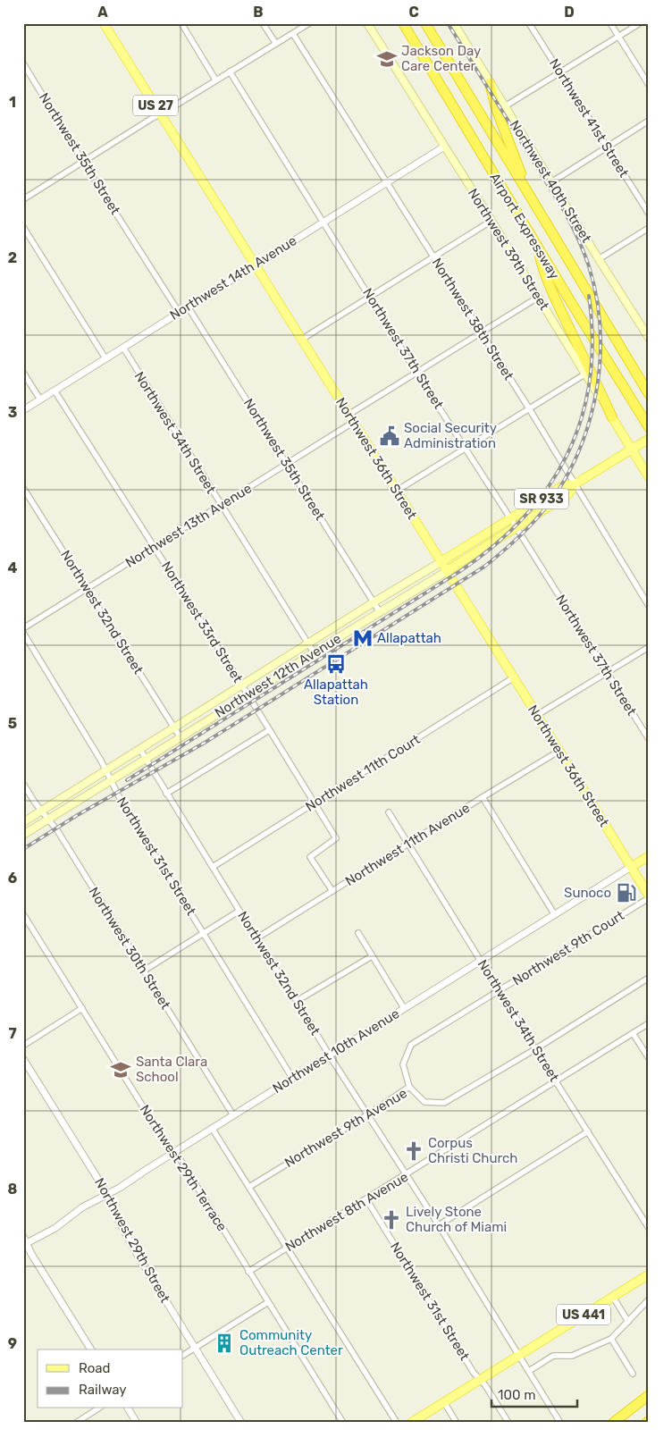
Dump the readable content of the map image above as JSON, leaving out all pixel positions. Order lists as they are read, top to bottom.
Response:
{
  "streets": {
    "highway": ["Airport Expressway"],
    "main road": [
      "US 27",
      "Northwest 40th Street",
      "Northwest 39th Street",
      "Northwest 36th Street",
      "SR 933",
      "Northwest 12th Avenue",
      "Northwest 10th Avenue",
      "US 441"
    ],
    "street": [
      "Northwest 41st Street",
      "Northwest 35th Street",
      "Northwest 14th Avenue",
      "Northwest 38th Street",
      "Northwest 37th Street",
      "Northwest 34th Street",
      "Northwest 13th Avenue",
      "Northwest 32nd Street",
      "Northwest 33rd Street",
      "Northwest 11th Court",
      "Northwest 11th Avenue",
      "Northwest 31st Street",
      "Northwest 30th Street",
      "Northwest 9th Court",
      "Northwest 9th Avenue",
      "Northwest 29th Terrace",
      "Northwest 8th Avenue",
      "Northwest 29th Street"
    ]
  },
  "crossings": [
    ["Northwest 35th Street", "Northwest 14th Avenue"],
    ["Northwest 35th Street", "Northwest 13th Avenue"],
    ["Northwest 35th Street", "Northwest 12th Avenue"],
    ["Northwest 39th Street", "Northwest 14th Avenue"],
    ["Northwest 39th Street", "Northwest 12th Avenue"],
    ["Northwest 14th Avenue", "Northwest 38th Street"],
    ["Northwest 14th Avenue", "Northwest 37th Street"],
    ["Northwest 14th Avenue", "Northwest 34th Street"],
    ["Northwest 14th Avenue", "Northwest 36th Street"],
    ["Northwest 14th Avenue", "Northwest 33rd Street"],
    ["Northwest 38th Street", "Northwest 12th Avenue"],
    ["Northwest 37th Street", "Northwest 12th Avenue"],
    ["Northwest 34th Street", "Northwest 13th Avenue"],
    ["Northwest 34th Street", "Northwest 12th Avenue"],
    ["Northwest 34th Street", "Northwest 11th Avenue"],
    ["Northwest 34th Street", "Northwest 9th Court"],
    ["Northwest 34th Street", "Northwest 10th Avenue"],
    ["Northwest 34th Street", "Northwest 9th Avenue"],
    ["Northwest 34th Street", "Northwest 8th Avenue"],
    ["Northwest 36th Street", "Northwest 13th Avenue"],
    ["Northwest 36th Street", "Northwest 12th Avenue"],
    ["Northwest 36th Street", "Northwest 11th Court"],
    ["Northwest 36th Street", "Northwest 11th Avenue"],
    ["Northwest 36th Street", "Northwest 9th Court"],
    ["Northwest 36th Street", "Northwest 10th Avenue"],
    ["Northwest 13th Avenue", "Northwest 32nd Street"],
    ["Northwest 13th Avenue", "Northwest 33rd Street"],
    ["Northwest 32nd Street", "Northwest 12th Avenue"],
    ["Northwest 32nd Street", "Northwest 11th Court"],
    ["Northwest 32nd Street", "Northwest 11th Avenue"],
    ["Northwest 32nd Street", "Northwest 10th Avenue"],
    ["Northwest 32nd Street", "Northwest 9th Avenue"],
    ["Northwest 32nd Street", "Northwest 8th Avenue"],
    ["Northwest 32nd Street", "US 441"],
    ["Northwest 33rd Street", "Northwest 12th Avenue"],
    ["Northwest 33rd Street", "Northwest 11th Court"],
    ["Northwest 33rd Street", "Northwest 11th Avenue"],
    ["Northwest 12th Avenue", "Northwest 31st Street"],
    ["Northwest 12th Avenue", "Northwest 30th Street"],
    ["Northwest 31st Street", "Northwest 10th Avenue"],
    ["Northwest 31st Street", "Northwest 8th Avenue"],
    ["Northwest 31st Street", "US 441"],
    ["Northwest 30th Street", "Northwest 10th Avenue"],
    ["Northwest 9th Court", "Northwest 9th Avenue"],
    ["Northwest 10th Avenue", "Northwest 29th Terrace"],
    ["Northwest 10th Avenue", "Northwest 29th Street"],
    ["Northwest 29th Terrace", "Northwest 8th Avenue"]
  ],
  "places": {
    "school or university": ["Jackson Day Care Center", "Santa Clara School"],
    "public building": ["Social Security Administration"],
    "metro station": ["Allapattah"],
    "bus stop": ["Allapattah Station"],
    "fuel station": ["Sunoco"],
    "church": ["Corpus Christi Church", "Lively Stone Church of Miami"],
    "building": ["Community Outreach Center"]
  },
  "legend": ["Road", "Railway"],
  "scale_bar": "100 m",
  "grid": {
    "columns": [
      "A",
      "B",
      "C",
      "D"
    ],
    "rows": [
      "1",
      "2",
      "3",
      "4",
      "5",
      "6",
      "7",
      "8",
      "9"
    ]
  }
}
